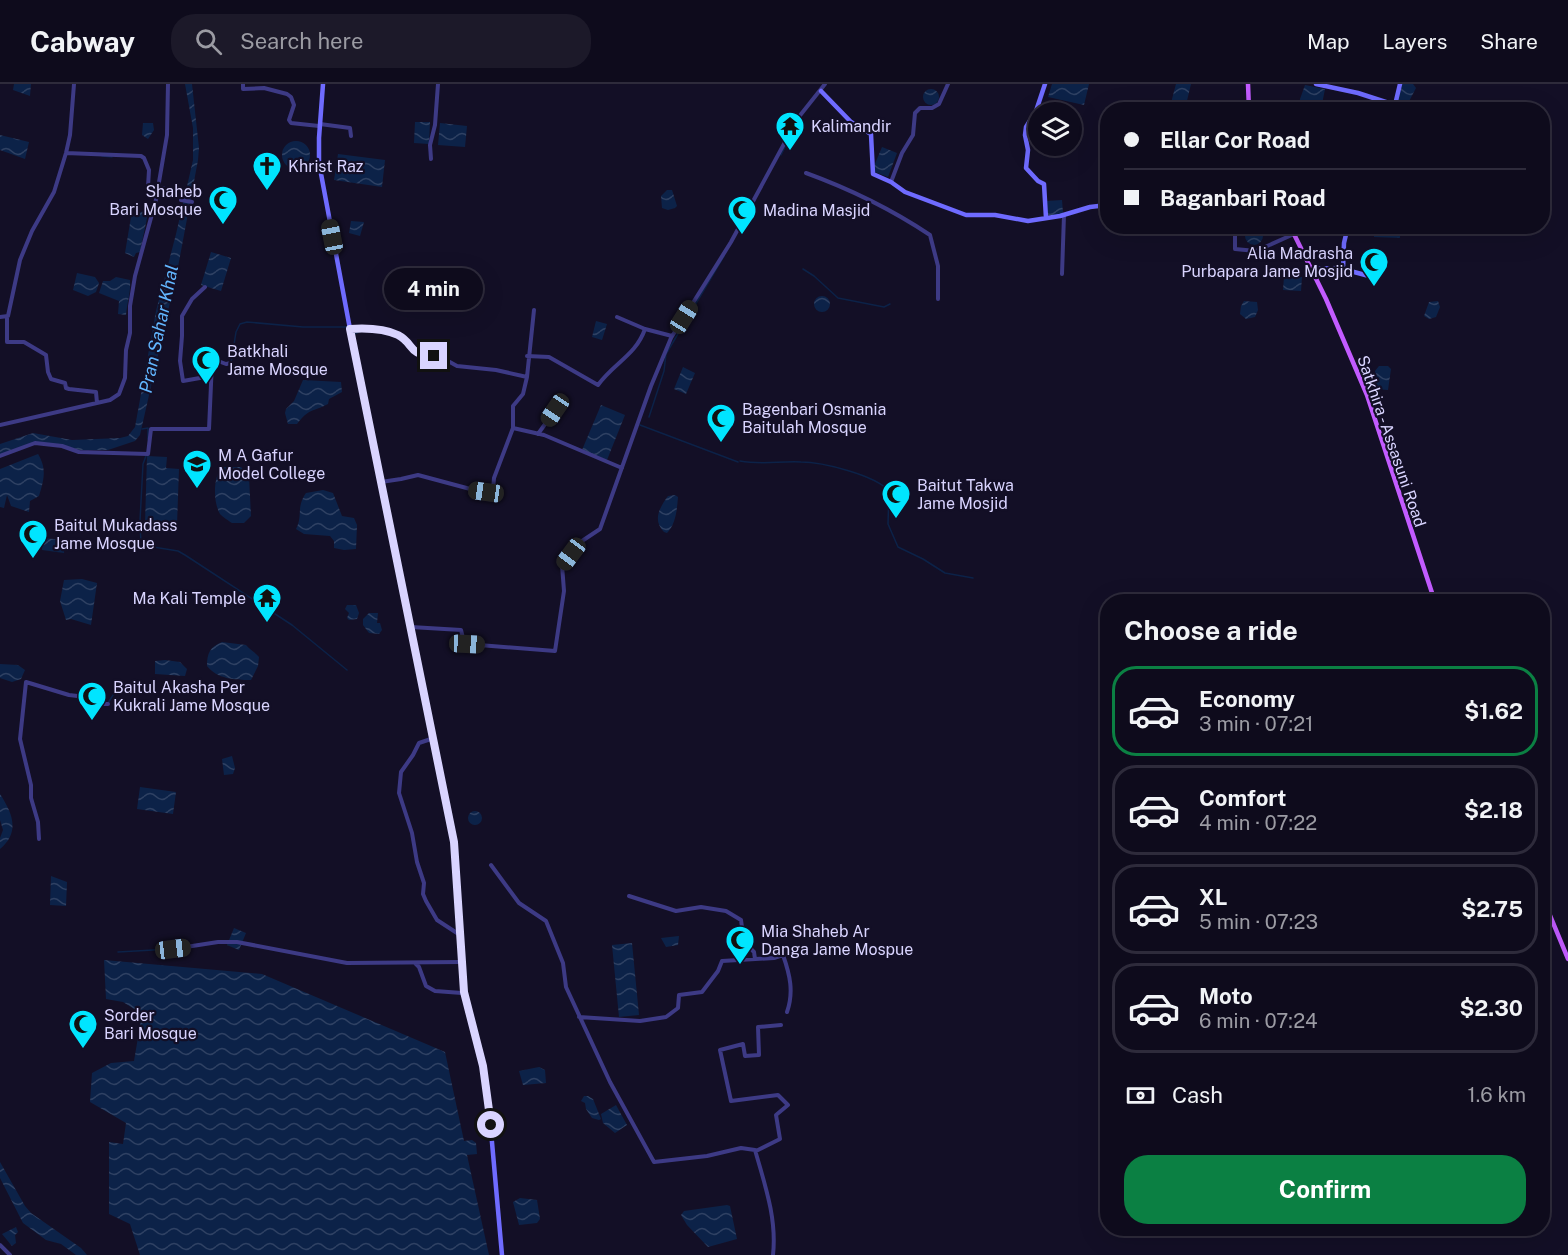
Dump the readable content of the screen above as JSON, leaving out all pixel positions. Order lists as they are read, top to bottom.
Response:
{
  "streets": {
    "main road": ["Satkhira - Assasuni Road"]
  },
  "water": ["Pran Sahar Khal"],
  "places": {
    "temple": ["Kalimandir", "Ma Kali Temple"],
    "church": ["Khrist Raz"],
    "mosque": [
      "Shaheb Bari Mosque",
      "Madina Masjid",
      "Alia Madrasha Purbapara Jame Mosjid",
      "Batkhali Jame Mosque",
      "Bagenbari Osmania Baitulah Mosque",
      "Baitut Takwa Jame Mosjid",
      "Baitul Mukadass Jame Mosque",
      "Baitul Akasha Per Kukrali Jame Mosque",
      "Mia Shaheb Ar Danga Jame Mospue",
      "Sorder Bari Mosque"
    ],
    "school or university": ["M A Gafur Model College"]
  },
  "page": {
    "header": "Cabway",
    "search": "Search here",
    "nav": ["Map", "Layers", "Share"],
    "banner": ["Ellar Cor Road", "Baganbari Road"],
    "bubble": "4 min",
    "heading": "Choose a ride",
    "list": [
      {
        "name": "Economy",
        "note": "3 min · 07:21",
        "value": "$1.62"
      },
      {
        "name": "Comfort",
        "note": "4 min · 07:22",
        "value": "$2.18"
      },
      {
        "name": "XL",
        "note": "5 min · 07:23",
        "value": "$2.75"
      },
      {
        "name": "Moto",
        "note": "6 min · 07:24",
        "value": "$2.30"
      }
    ],
    "pay": ["Cash", "1.6 km"],
    "buttons": "Confirm"
  }
}
